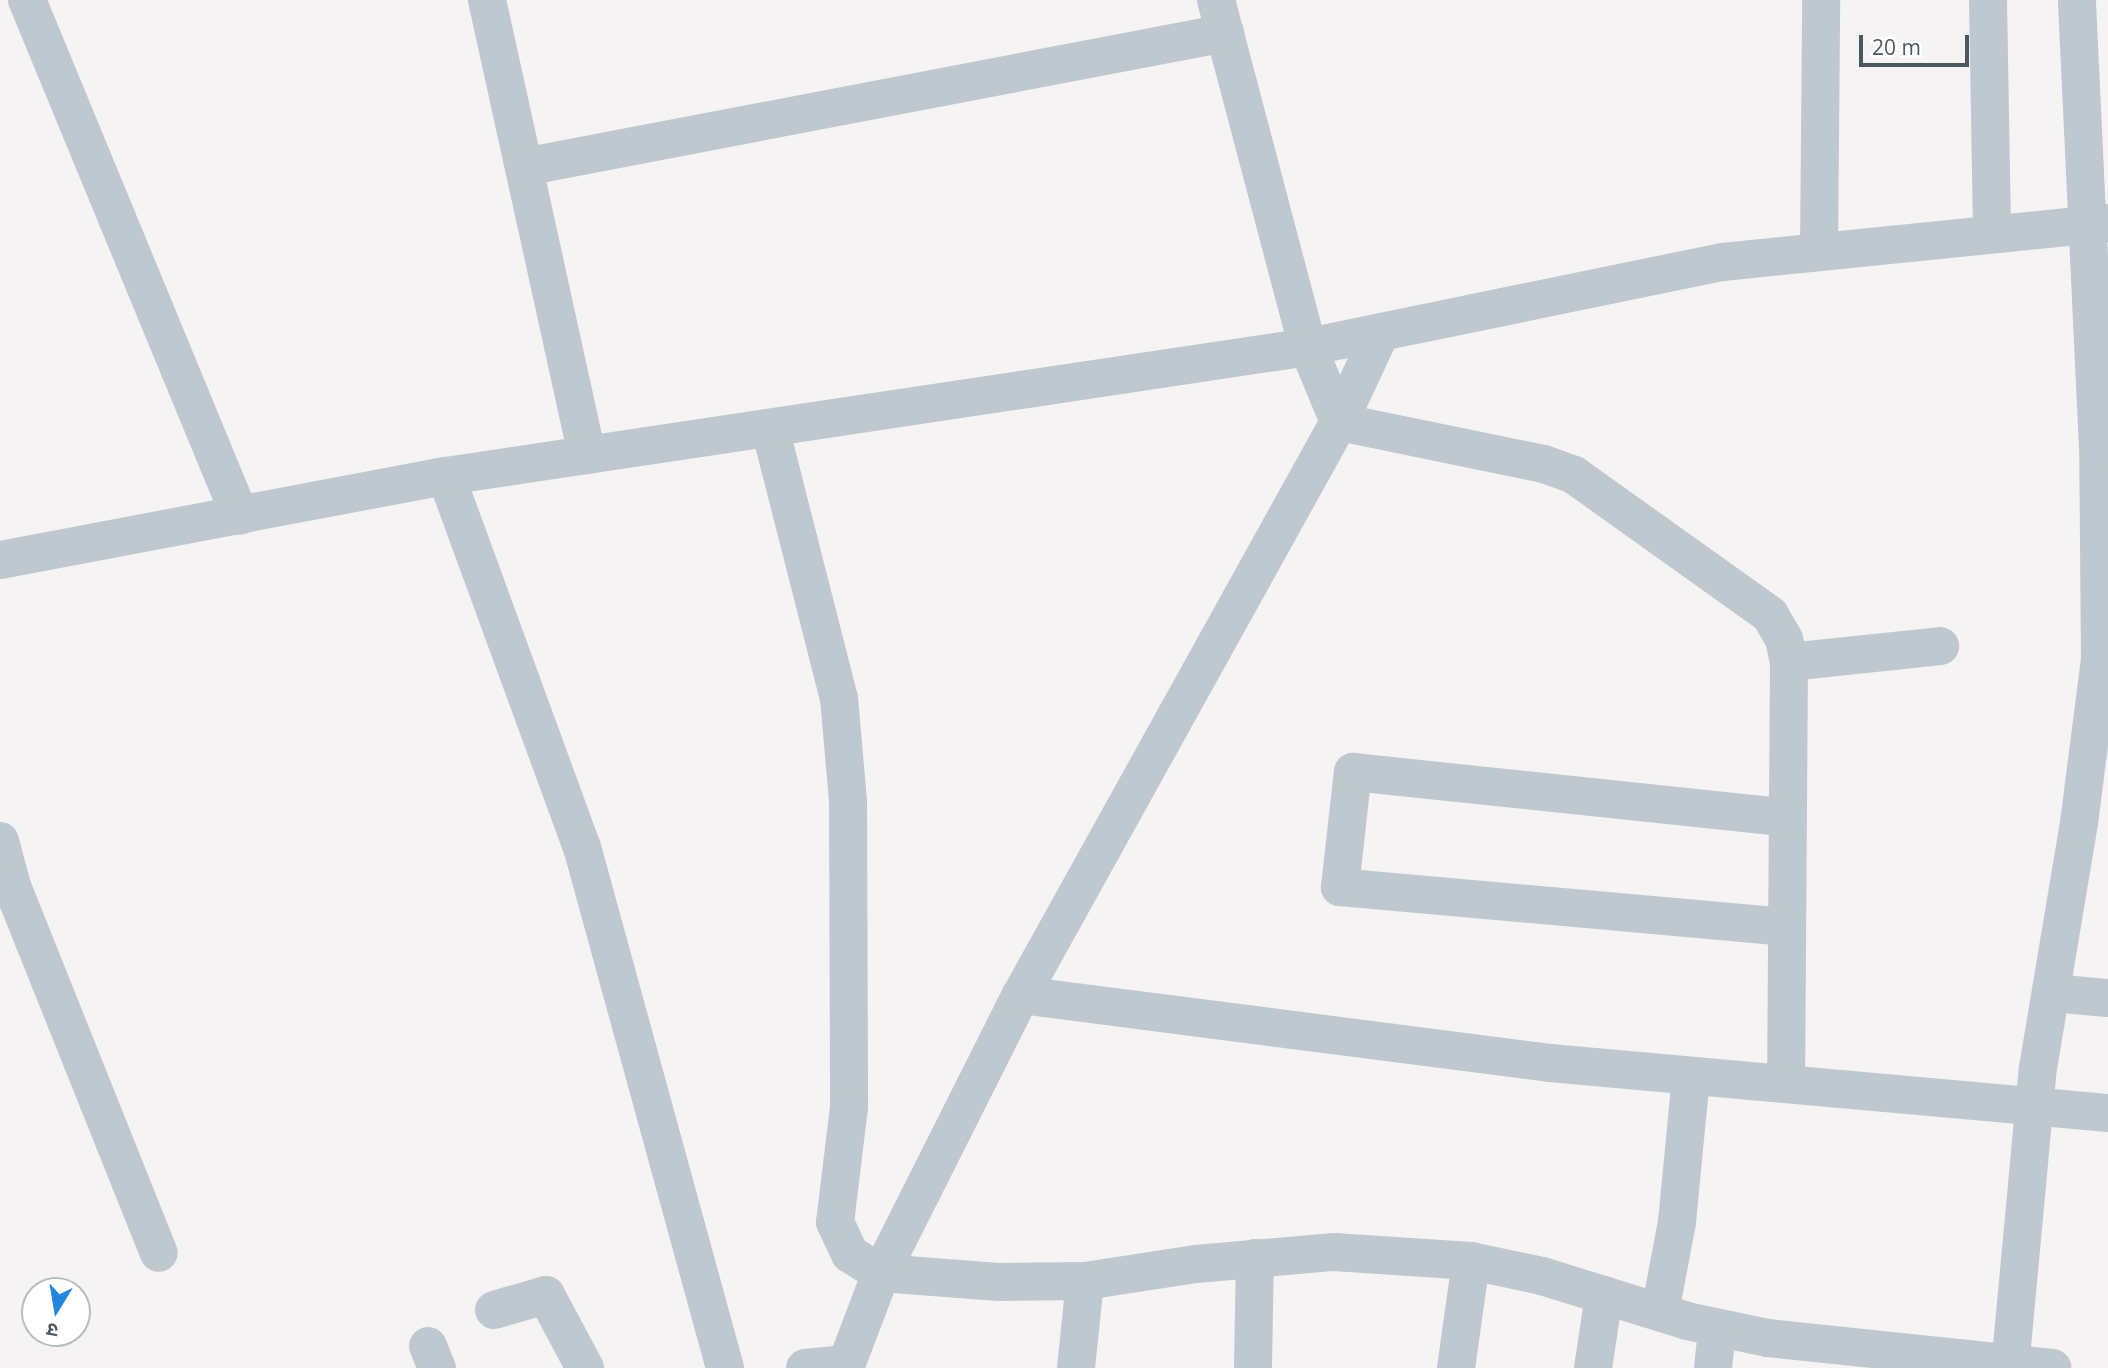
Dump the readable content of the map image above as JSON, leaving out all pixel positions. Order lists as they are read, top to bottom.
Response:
{
  "scale_bar": "20 m",
  "north": "bottom"
}
